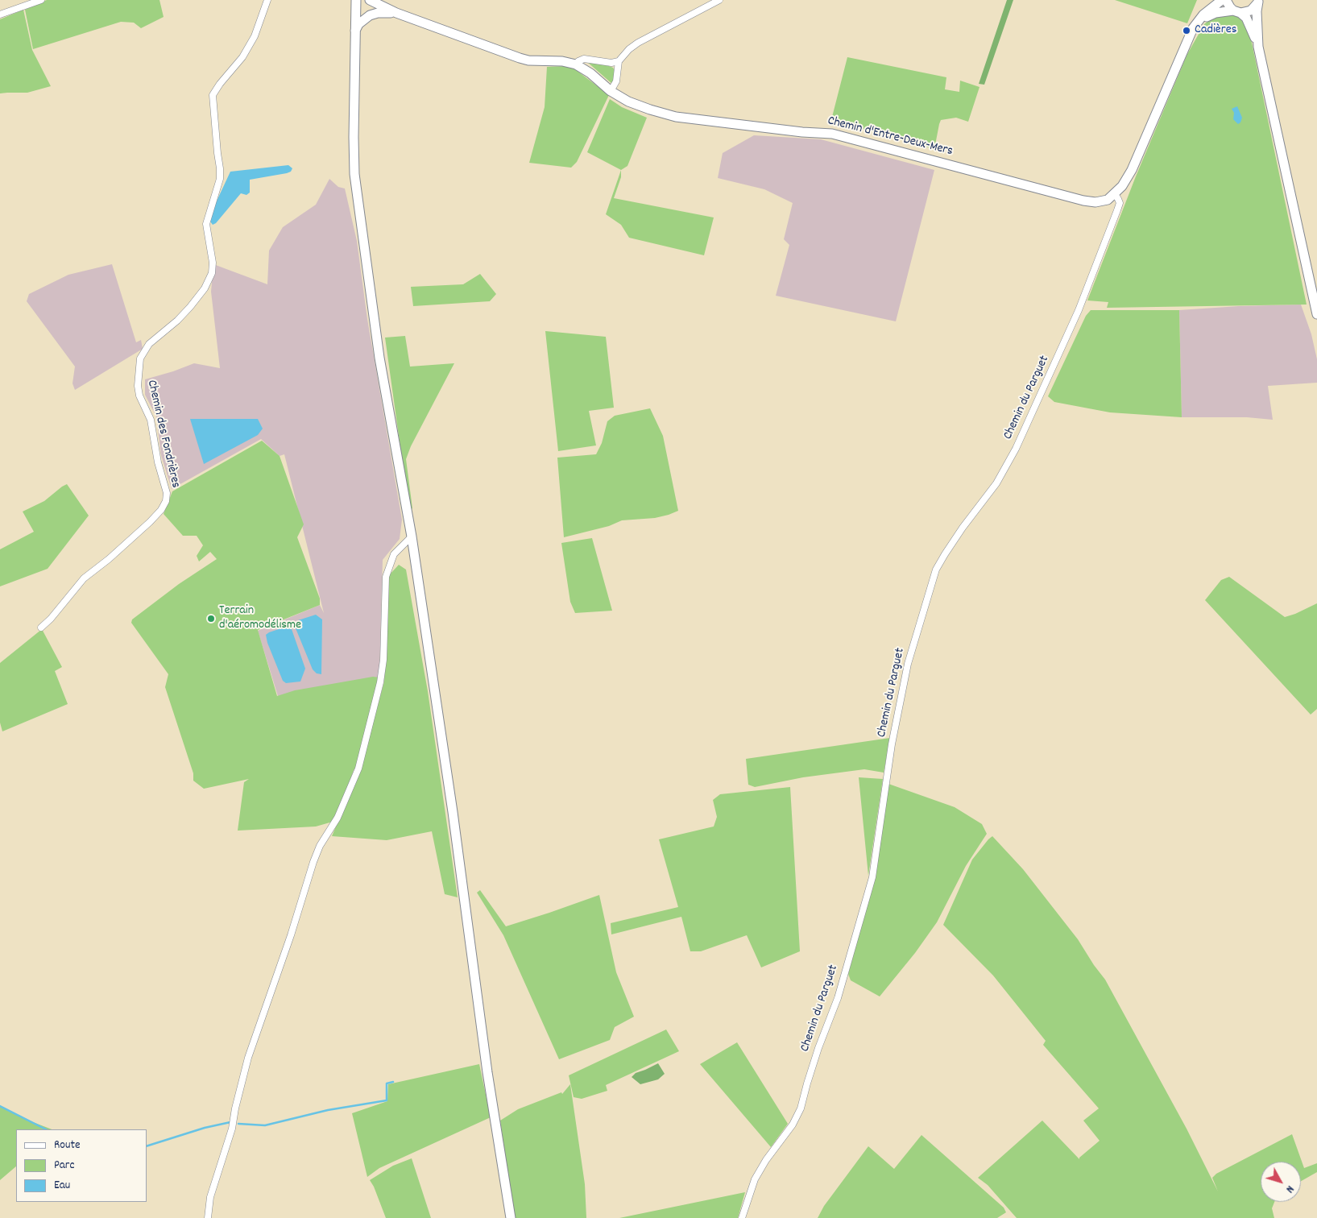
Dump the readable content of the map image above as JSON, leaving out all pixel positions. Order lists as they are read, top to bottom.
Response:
{
  "streets": {
    "street": ["Chemin d'Entre-Deux-Mers", "Chemin du Parguet", "Chemin des Fondrières"]
  },
  "crossings": [
    ["Chemin d'Entre-Deux-Mers", "Chemin du Parguet"]
  ],
  "places": ["Cadières", "Terrain d'aéromodélisme"],
  "legend": ["Route", "Parc", "Eau"],
  "north": "bottom right"
}
